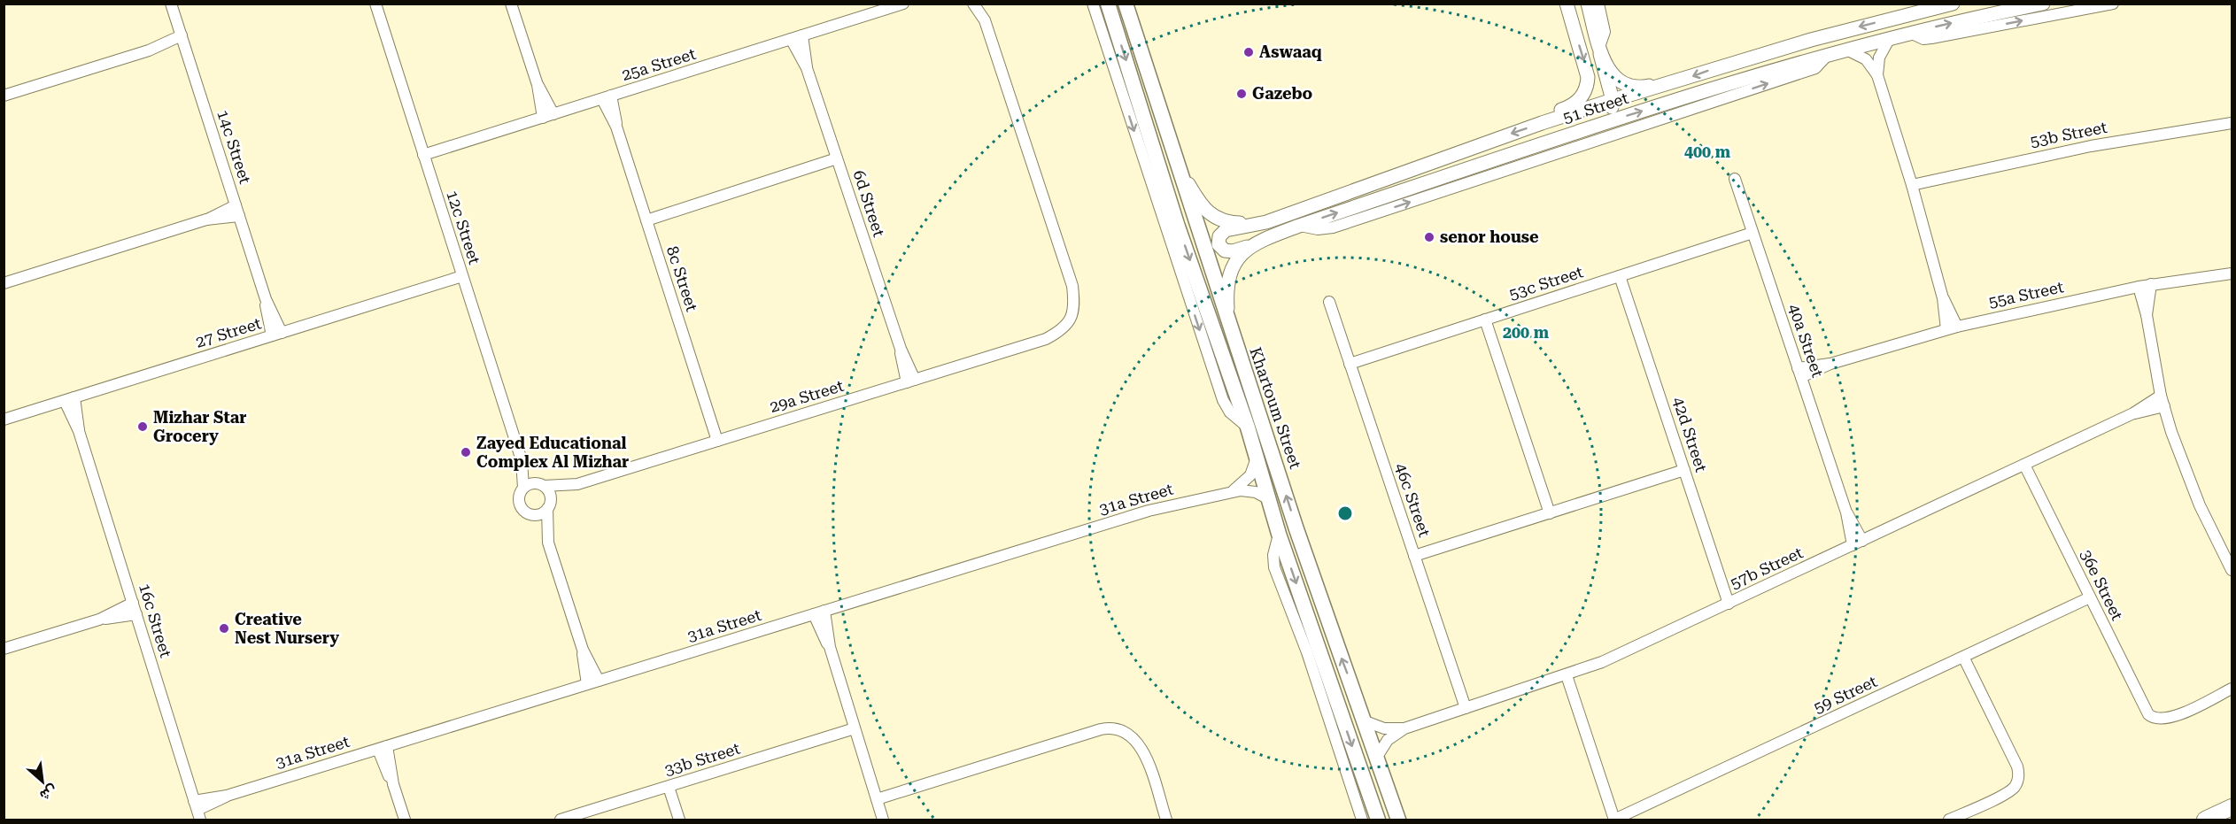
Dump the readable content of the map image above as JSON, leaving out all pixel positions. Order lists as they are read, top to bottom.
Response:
{
  "streets": {
    "main road": ["Khartoum Street"],
    "street": [
      "25a Street",
      "51 Street",
      "53b Street",
      "14c Street",
      "6d Street",
      "12c Street",
      "8c Street",
      "53c Street",
      "55a Street",
      "27 Street",
      "40a Street",
      "29a Street",
      "42d Street",
      "31a Street",
      "46c Street",
      "57b Street",
      "36e Street",
      "16c Street",
      "59 Street",
      "33b Street"
    ]
  },
  "crossings": [
    ["25a Street", "6d Street"],
    ["25a Street", "12c Street"],
    ["25a Street", "8c Street"],
    ["51 Street", "Khartoum Street"],
    ["14c Street", "27 Street"],
    ["6d Street", "29a Street"],
    ["12c Street", "27 Street"],
    ["12c Street", "29a Street"],
    ["8c Street", "29a Street"],
    ["53c Street", "40a Street"],
    ["53c Street", "42d Street"],
    ["53c Street", "46c Street"],
    ["55a Street", "40a Street"],
    ["27 Street", "16c Street"],
    ["40a Street", "57b Street"],
    ["Khartoum Street", "31a Street"],
    ["Khartoum Street", "57b Street"],
    ["42d Street", "57b Street"],
    ["31a Street", "16c Street"],
    ["46c Street", "57b Street"],
    ["57b Street", "36e Street"],
    ["36e Street", "59 Street"]
  ],
  "places": [
    "Aswaaq",
    "Gazebo",
    "senor house",
    "Mizhar Star Grocery",
    "Zayed Educational Complex Al Mizhar",
    "Creative Nest Nursery"
  ],
  "north": "bottom right",
  "rings": ["400 m", "200 m"]
}
